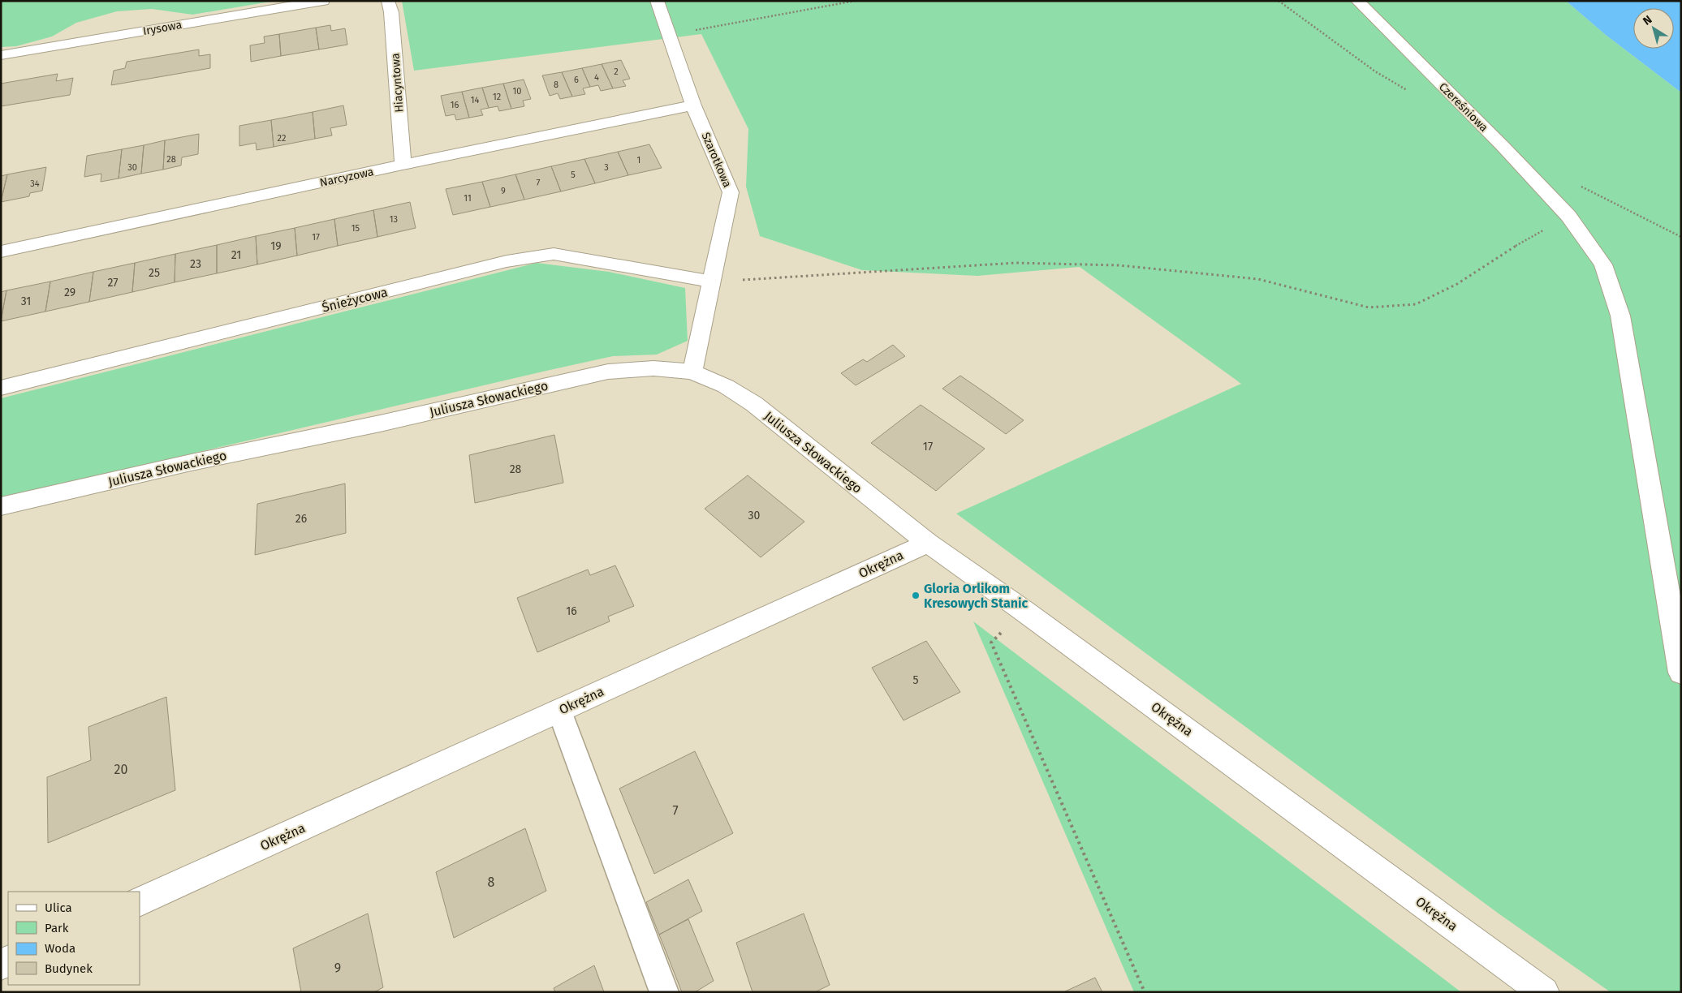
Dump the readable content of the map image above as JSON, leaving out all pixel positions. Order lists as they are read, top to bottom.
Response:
{
  "streets": {
    "street": [
      "Irysowa",
      "Hiacyntowa",
      "Czereśniowa",
      "Szarotkowa",
      "Narcyzowa",
      "Śnieżycowa",
      "Juliusza Słowackiego",
      "Okrężna"
    ]
  },
  "crossings": [
    ["Hiacyntowa", "Narcyzowa"],
    ["Szarotkowa", "Narcyzowa"],
    ["Szarotkowa", "Śnieżycowa"],
    ["Szarotkowa", "Juliusza Słowackiego"],
    ["Juliusza Słowackiego", "Okrężna"]
  ],
  "places": ["Gloria Orlikom Kresowych Stanic"],
  "house_numbers": [
    "2",
    "4",
    "6",
    "8",
    "10",
    "12",
    "14",
    "16",
    "22",
    "28",
    "1",
    "30",
    "3",
    "5",
    "7",
    "34",
    "9",
    "11",
    "13",
    "15",
    "17",
    "19",
    "21",
    "23",
    "25",
    "27",
    "29",
    "31",
    "17",
    "28",
    "30",
    "26",
    "16",
    "5",
    "20",
    "7",
    "8",
    "9"
  ],
  "legend": [
    "Ulica",
    "Park",
    "Woda",
    "Budynek"
  ],
  "north": "top left"
}
